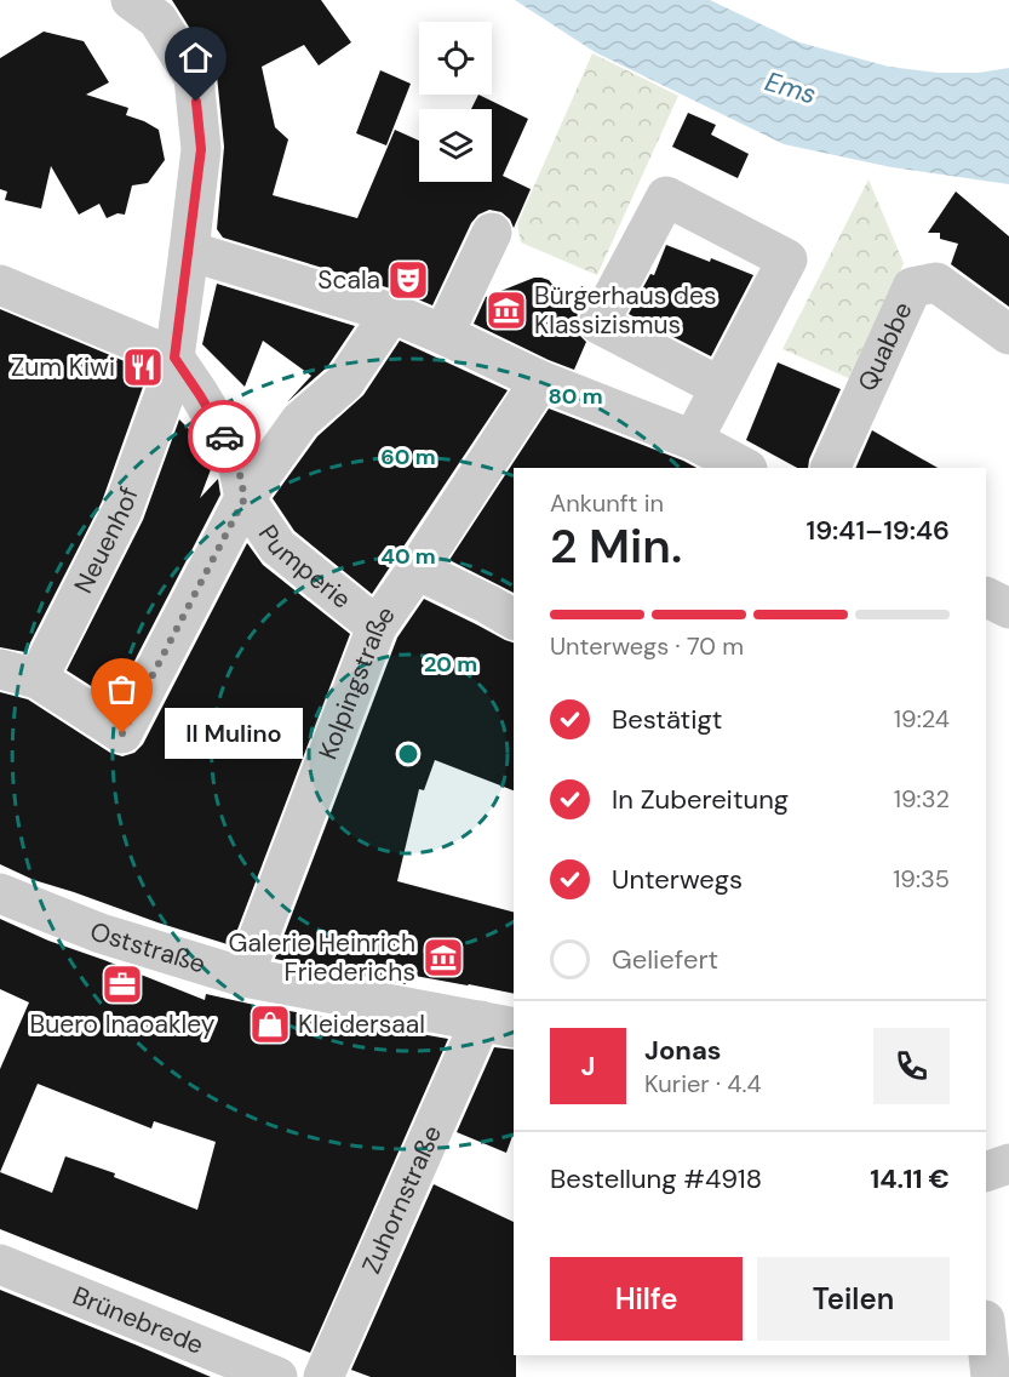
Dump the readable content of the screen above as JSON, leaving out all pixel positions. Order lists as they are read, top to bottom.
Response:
{
  "streets": {
    "street": [
      "Quabbe",
      "Neuenhof",
      "Pumperie",
      "Kolpingstraße",
      "Oststraße",
      "Zuhornstraße",
      "Brünebrede"
    ]
  },
  "crossings": [
    ["Pumperie", "Kolpingstraße"],
    ["Kolpingstraße", "Oststraße"],
    ["Oststraße", "Zuhornstraße"]
  ],
  "water": ["Ems"],
  "places": {
    "theatre": ["Scala"],
    "museum": ["Bürgerhaus des Klassizismus", "Galerie Heinrich Friederichs"],
    "restaurant": ["Zum Kiwi"],
    "other": ["Il Mulino"],
    "office": ["Buero Inaoakley"],
    "shop": ["Kleidersaal"]
  },
  "page": {
    "heading": ["2 Min.", "Ankunft in", "19:41–19:46"],
    "panel": [
      "Jonas",
      "Kurier · 4.4",
      "Bestellung #4918",
      "14.11 €"
    ],
    "bar": "Unterwegs · 70 m",
    "list": [
      ["Bestätigt", "19:24"],
      ["In Zubereitung", "19:32"],
      ["Unterwegs", "19:35"],
      "Geliefert"
    ],
    "bubble": "Il Mulino",
    "round": "J",
    "buttons": ["Hilfe", "Teilen"]
  },
  "rings": [
    "80 m",
    "60 m",
    "40 m",
    "20 m"
  ]
}
